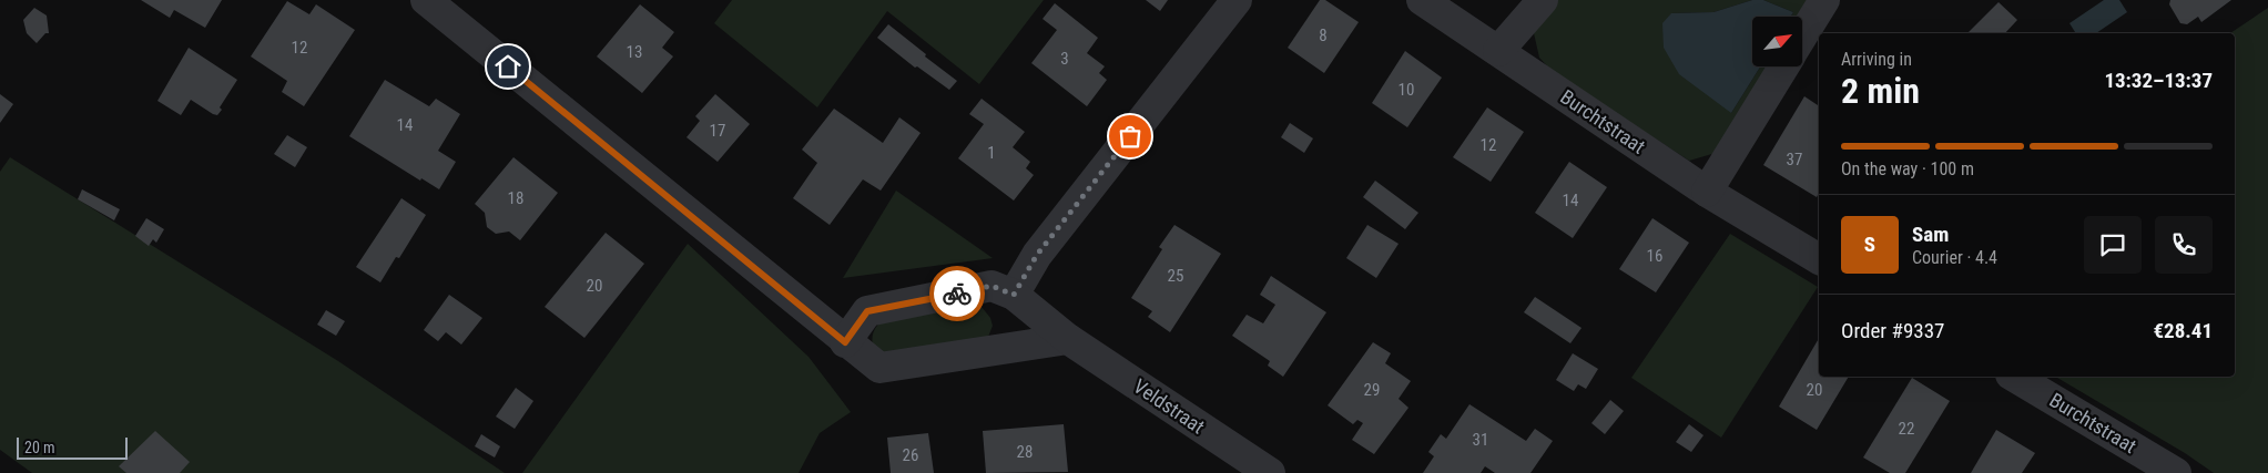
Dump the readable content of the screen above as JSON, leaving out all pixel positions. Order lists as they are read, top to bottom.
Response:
{
  "streets": {
    "street": ["Burchtstraat", "Veldstraat"]
  },
  "house_numbers": [
    "8",
    "12",
    "13",
    "3",
    "10",
    "14",
    "17",
    "12",
    "1",
    "37",
    "18",
    "14",
    "16",
    "25",
    "20",
    "29",
    "20",
    "22",
    "31",
    "28",
    "26"
  ],
  "scale_bar": "20 m",
  "north": "top right",
  "page": {
    "heading": ["2 min", "Arriving in", "13:32–13:37"],
    "panel": [
      "Sam",
      "Courier · 4.4",
      "Order #9337",
      "€28.41"
    ],
    "bar": "On the way · 100 m",
    "round": "S",
    "scale": "20 m"
  }
}
